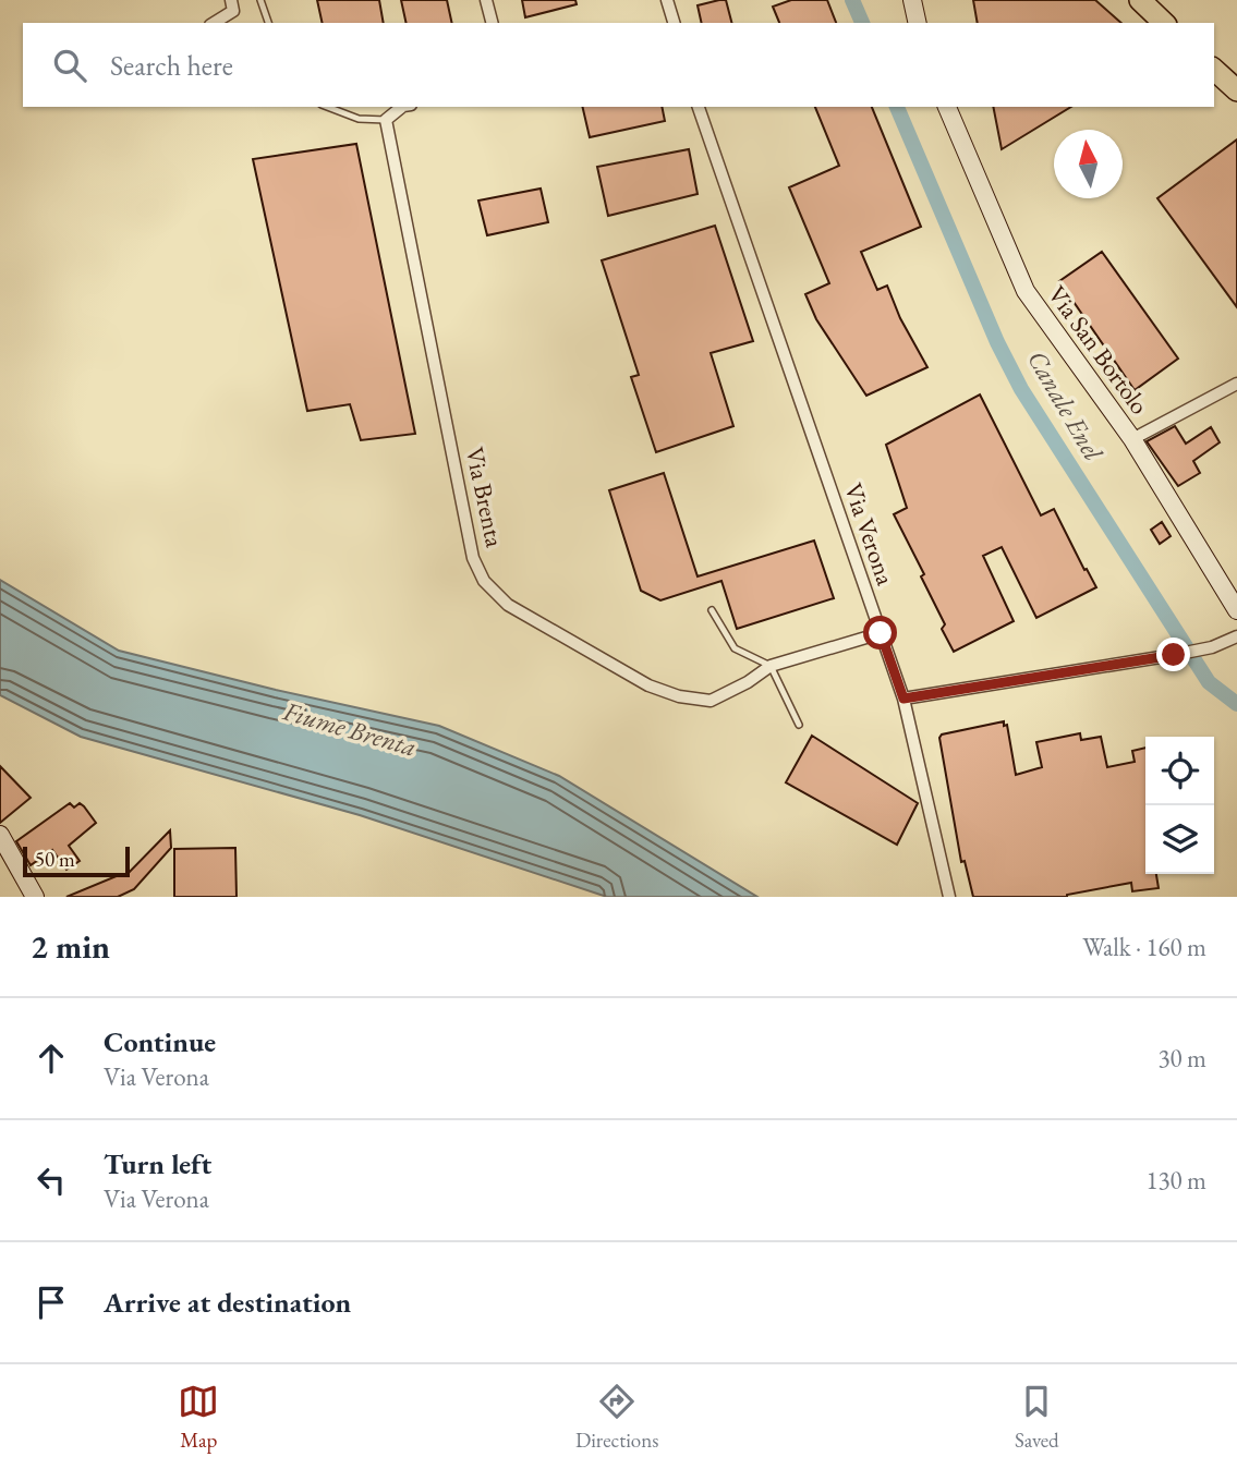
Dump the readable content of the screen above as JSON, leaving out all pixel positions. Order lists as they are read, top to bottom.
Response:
{
  "streets": {
    "street": ["Via San Bortolo", "Via Brenta", "Via Verona"]
  },
  "crossings": [
    ["Via Brenta", "Via Verona"]
  ],
  "water": ["Canale Enel", "Fiume Brenta"],
  "scale_bar": "50 m",
  "north": "top",
  "page": {
    "search": "Search here",
    "scale": "50 m",
    "heading": ["2 min", "Walk · 160 m"],
    "list": [
      ["Continue", "Via Verona", "30 m"],
      ["Turn left", "Via Verona", "130 m"],
      "Arrive at destination"
    ],
    "nav": ["Map", "Directions", "Saved"]
  }
}
